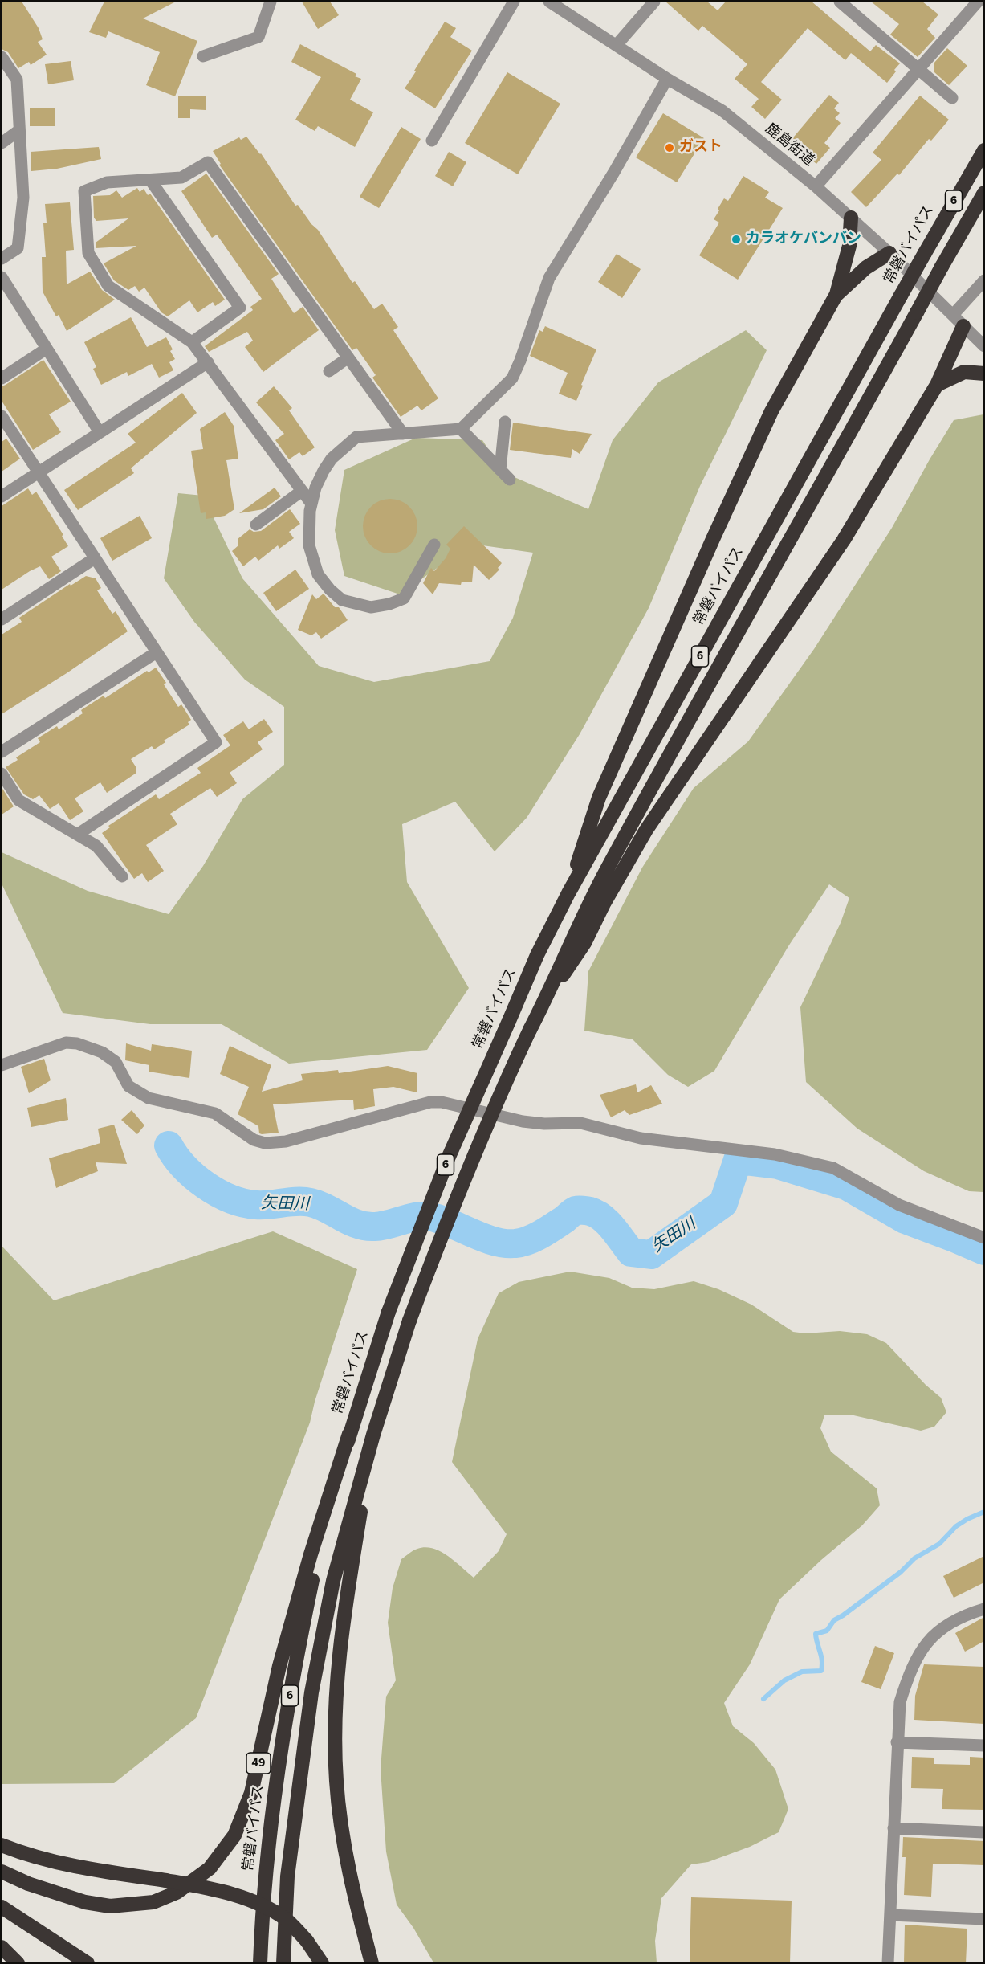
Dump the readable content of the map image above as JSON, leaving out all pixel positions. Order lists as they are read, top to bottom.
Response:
{
  "streets": {
    "highway": ["6", "常磐バイパス", "49"],
    "street": ["鹿島街道"]
  },
  "crossings": [
    ["常磐バイパス", "49"]
  ],
  "water": ["矢田川"],
  "places": ["ガスト", "カラオケバンバン"]
}
